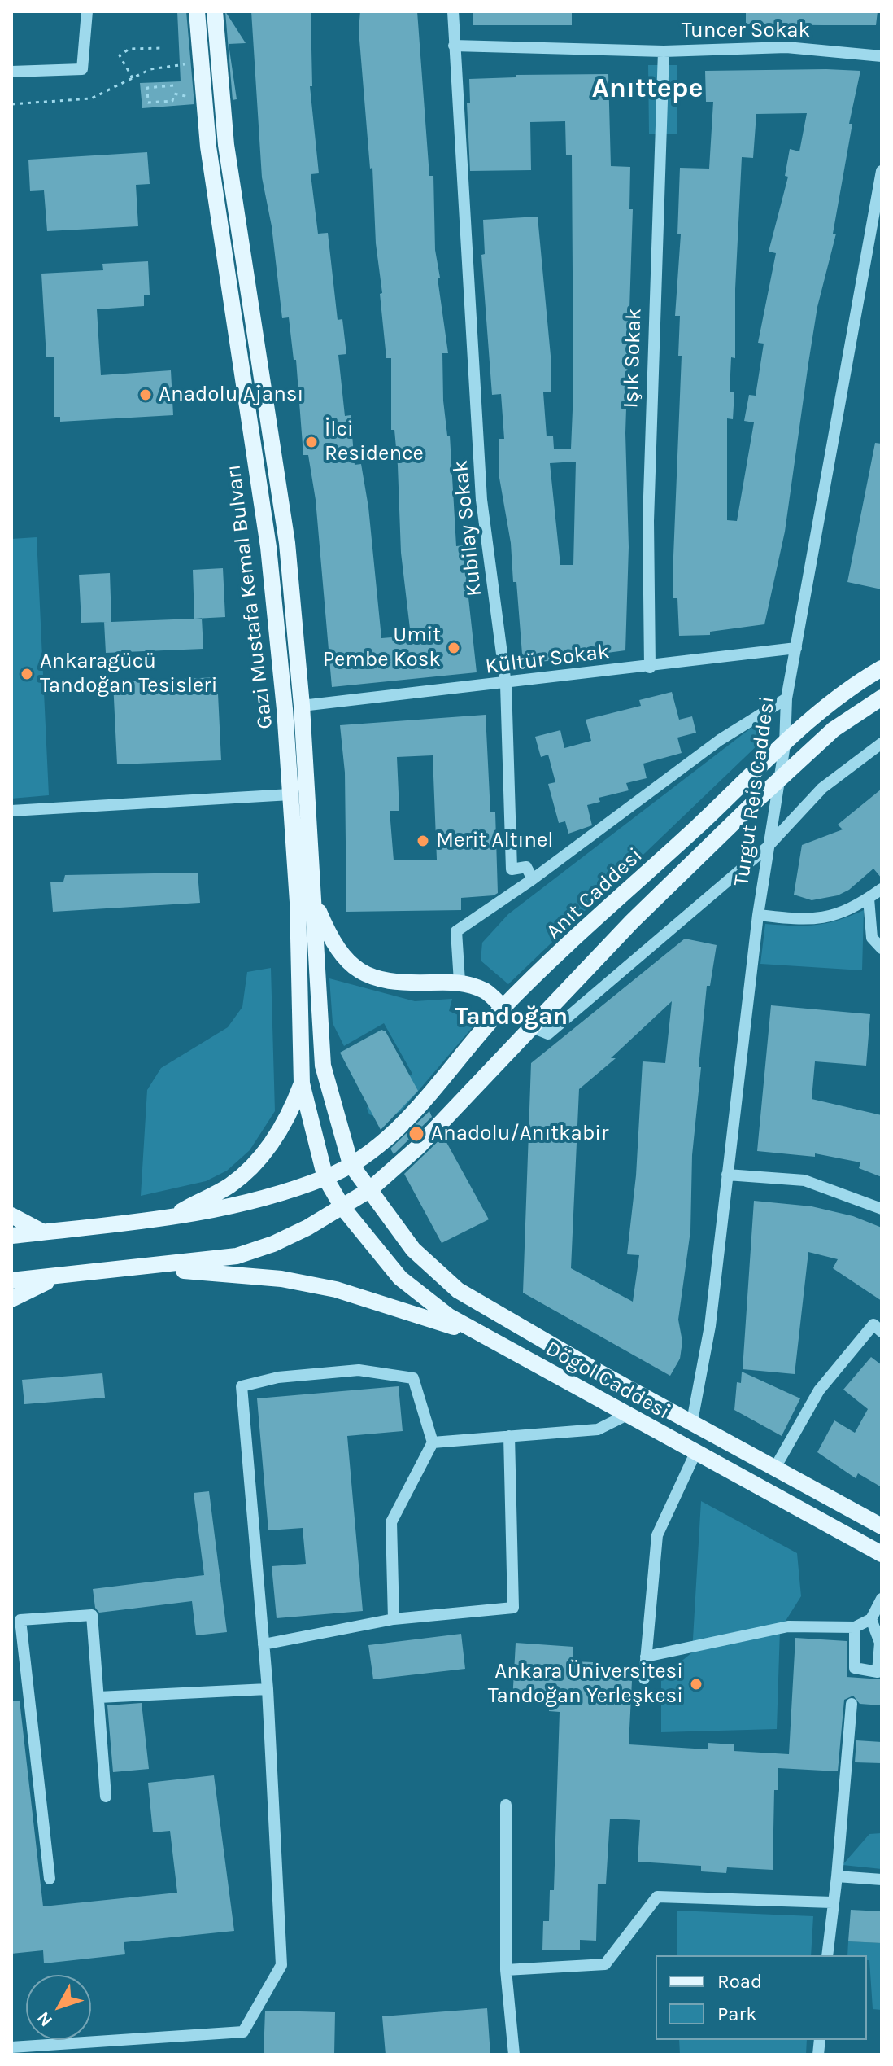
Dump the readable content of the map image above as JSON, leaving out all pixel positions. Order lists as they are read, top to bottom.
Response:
{
  "streets": {
    "main road": ["Gazi Mustafa Kemal Bulvarı", "Anıt Caddesi", "Dögol Caddesi"],
    "street": [
      "Tuncer Sokak",
      "Işık Sokak",
      "Kubilay Sokak",
      "Kültür Sokak",
      "Turgut Reis Caddesi"
    ]
  },
  "crossings": [
    ["Tuncer Sokak", "Işık Sokak"],
    ["Tuncer Sokak", "Kubilay Sokak"],
    ["Işık Sokak", "Kültür Sokak"],
    ["Kubilay Sokak", "Kültür Sokak"],
    ["Gazi Mustafa Kemal Bulvarı", "Kültür Sokak"],
    ["Gazi Mustafa Kemal Bulvarı", "Anıt Caddesi"],
    ["Gazi Mustafa Kemal Bulvarı", "Dögol Caddesi"],
    ["Kültür Sokak", "Turgut Reis Caddesi"],
    ["Turgut Reis Caddesi", "Anıt Caddesi"],
    ["Turgut Reis Caddesi", "Dögol Caddesi"],
    ["Anıt Caddesi", "Dögol Caddesi"]
  ],
  "districts": ["Anıttepe", "Tandoğan"],
  "places": [
    "Anadolu Ajansı",
    "İlci Residence",
    "Umit Pembe Kosk",
    "Ankaragücü Tandoğan Tesisleri",
    "Merit Altınel",
    "Anadolu/Anıtkabir",
    "Ankara Üniversitesi Tandoğan Yerleşkesi"
  ],
  "legend": ["Road", "Park"],
  "north": "bottom left"
}
